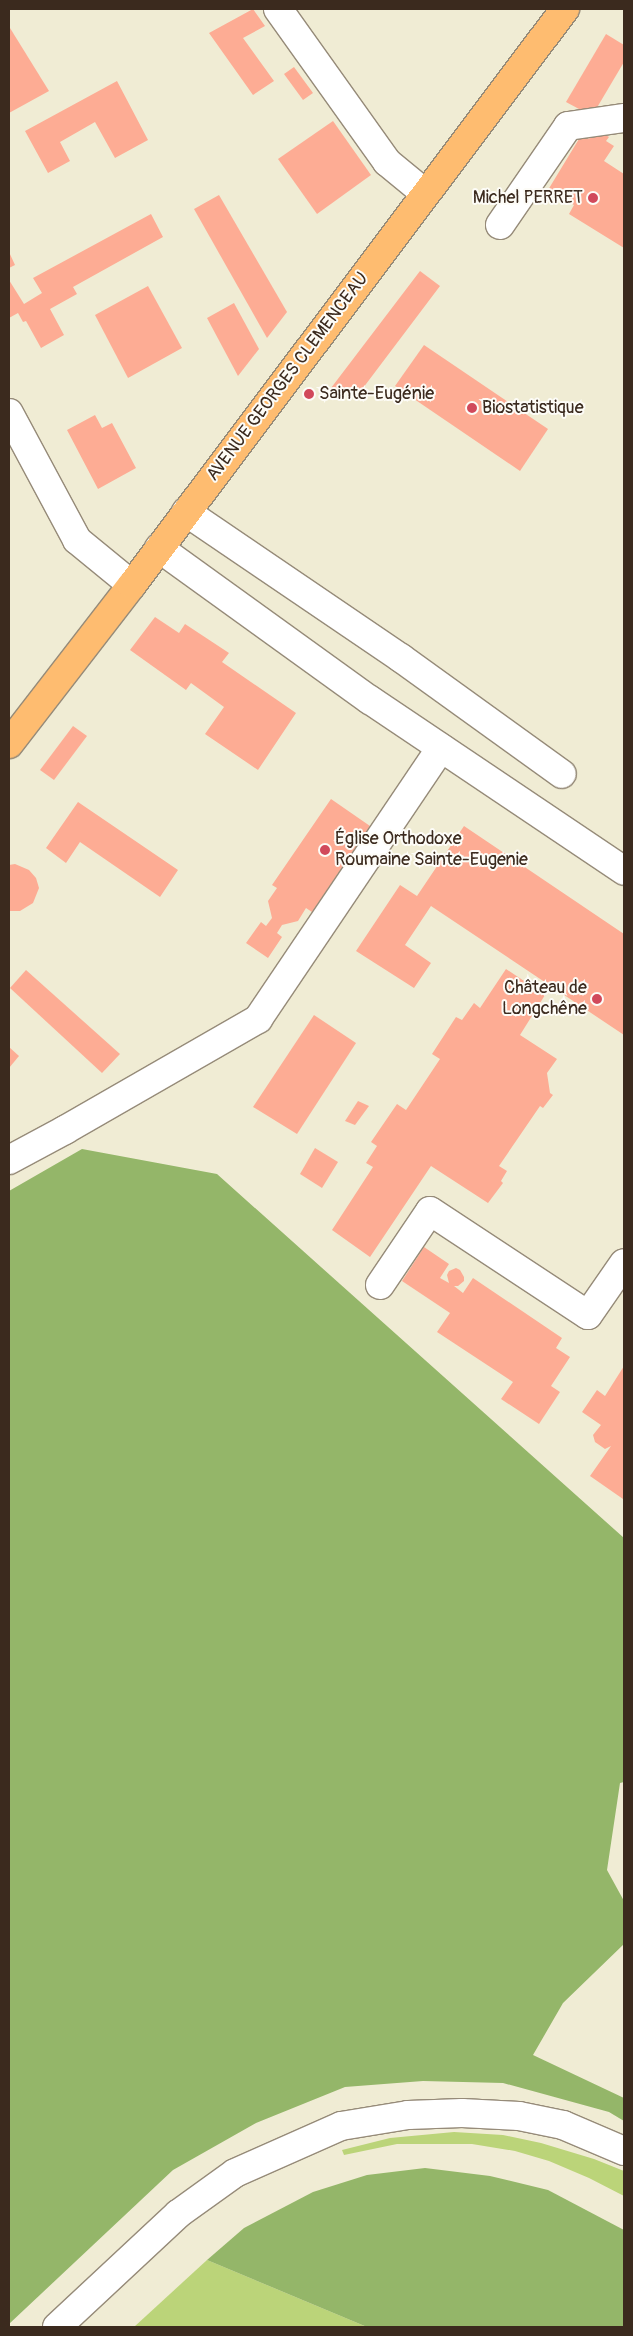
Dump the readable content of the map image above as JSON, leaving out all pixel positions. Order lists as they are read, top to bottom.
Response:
{
  "streets": {
    "main road": ["AVENUE GEORGES CLEMENCEAU"]
  },
  "places": [
    "Michel PERRET",
    "Sainte-Eugénie",
    "Biostatistique",
    "Église Orthodoxe Roumaine Sainte-Eugenie",
    "Château de Longchêne"
  ]
}
